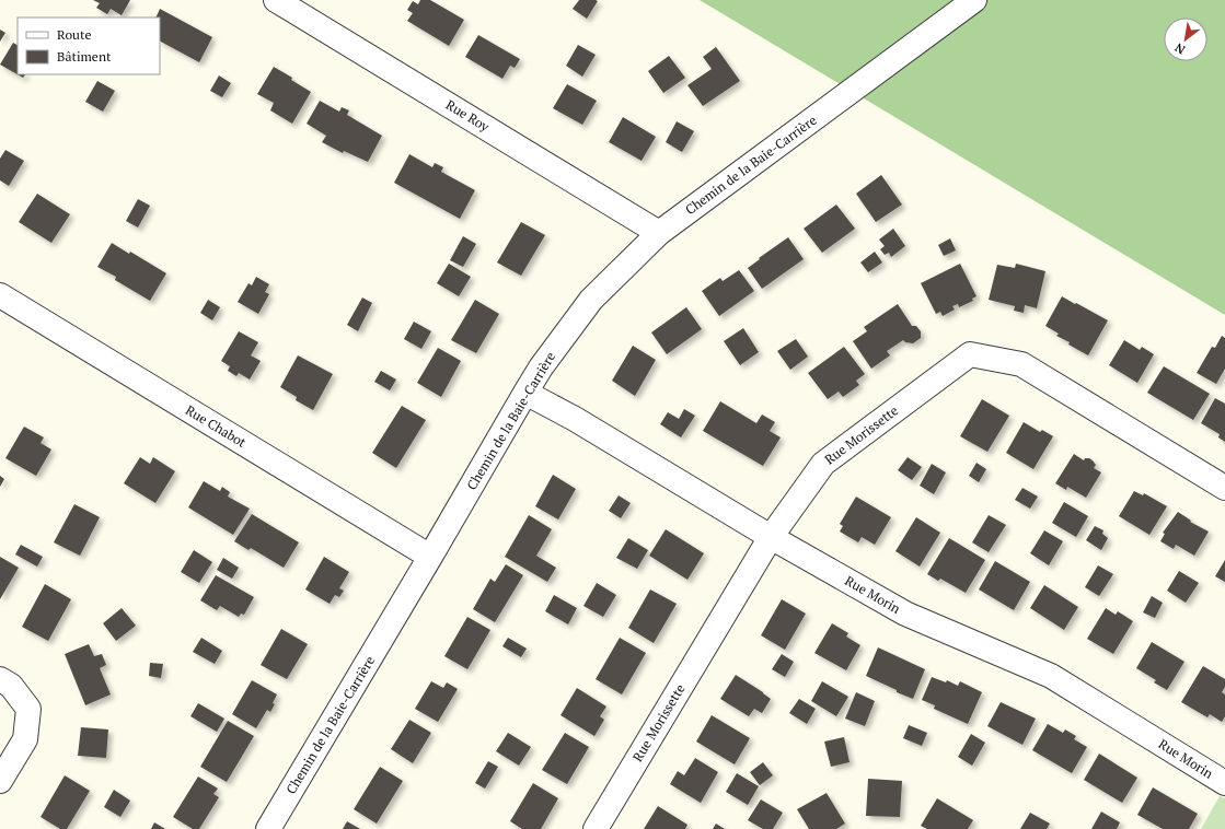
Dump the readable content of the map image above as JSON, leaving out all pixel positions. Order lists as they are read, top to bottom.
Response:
{
  "streets": {
    "street": [
      "Rue Roy",
      "Chemin de la Baie-Carrière",
      "Rue Chabot",
      "Rue Morissette",
      "Rue Morin"
    ]
  },
  "crossings": [
    ["Rue Roy", "Chemin de la Baie-Carrière"],
    ["Chemin de la Baie-Carrière", "Rue Chabot"],
    ["Chemin de la Baie-Carrière", "Rue Morin"],
    ["Rue Morissette", "Rue Morin"]
  ],
  "legend": ["Route", "Bâtiment"],
  "north": "bottom left"
}
